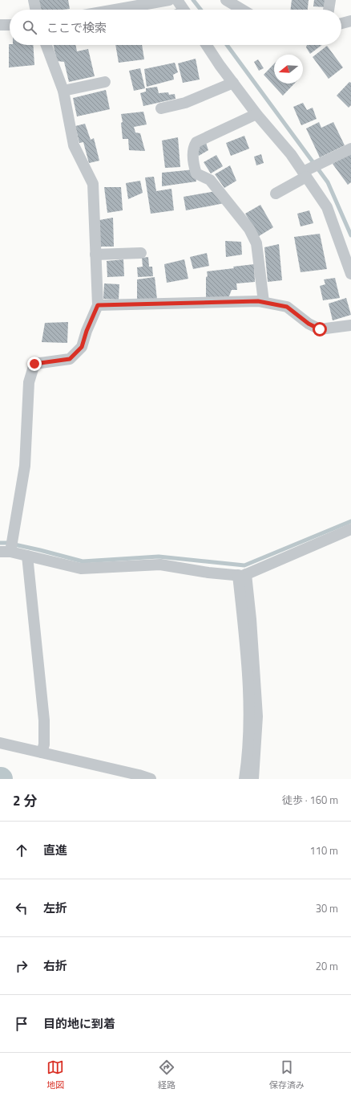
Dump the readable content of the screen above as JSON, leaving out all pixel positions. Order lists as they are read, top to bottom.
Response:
{
  "north": "left",
  "page": {
    "search": "ここで検索",
    "heading": ["2 分", "徒歩 · 160 m"],
    "list": [
      ["直進", "110 m"],
      ["左折", "30 m"],
      ["右折", "20 m"],
      "目的地に到着"
    ],
    "nav": ["地図", "経路", "保存済み"]
  }
}
